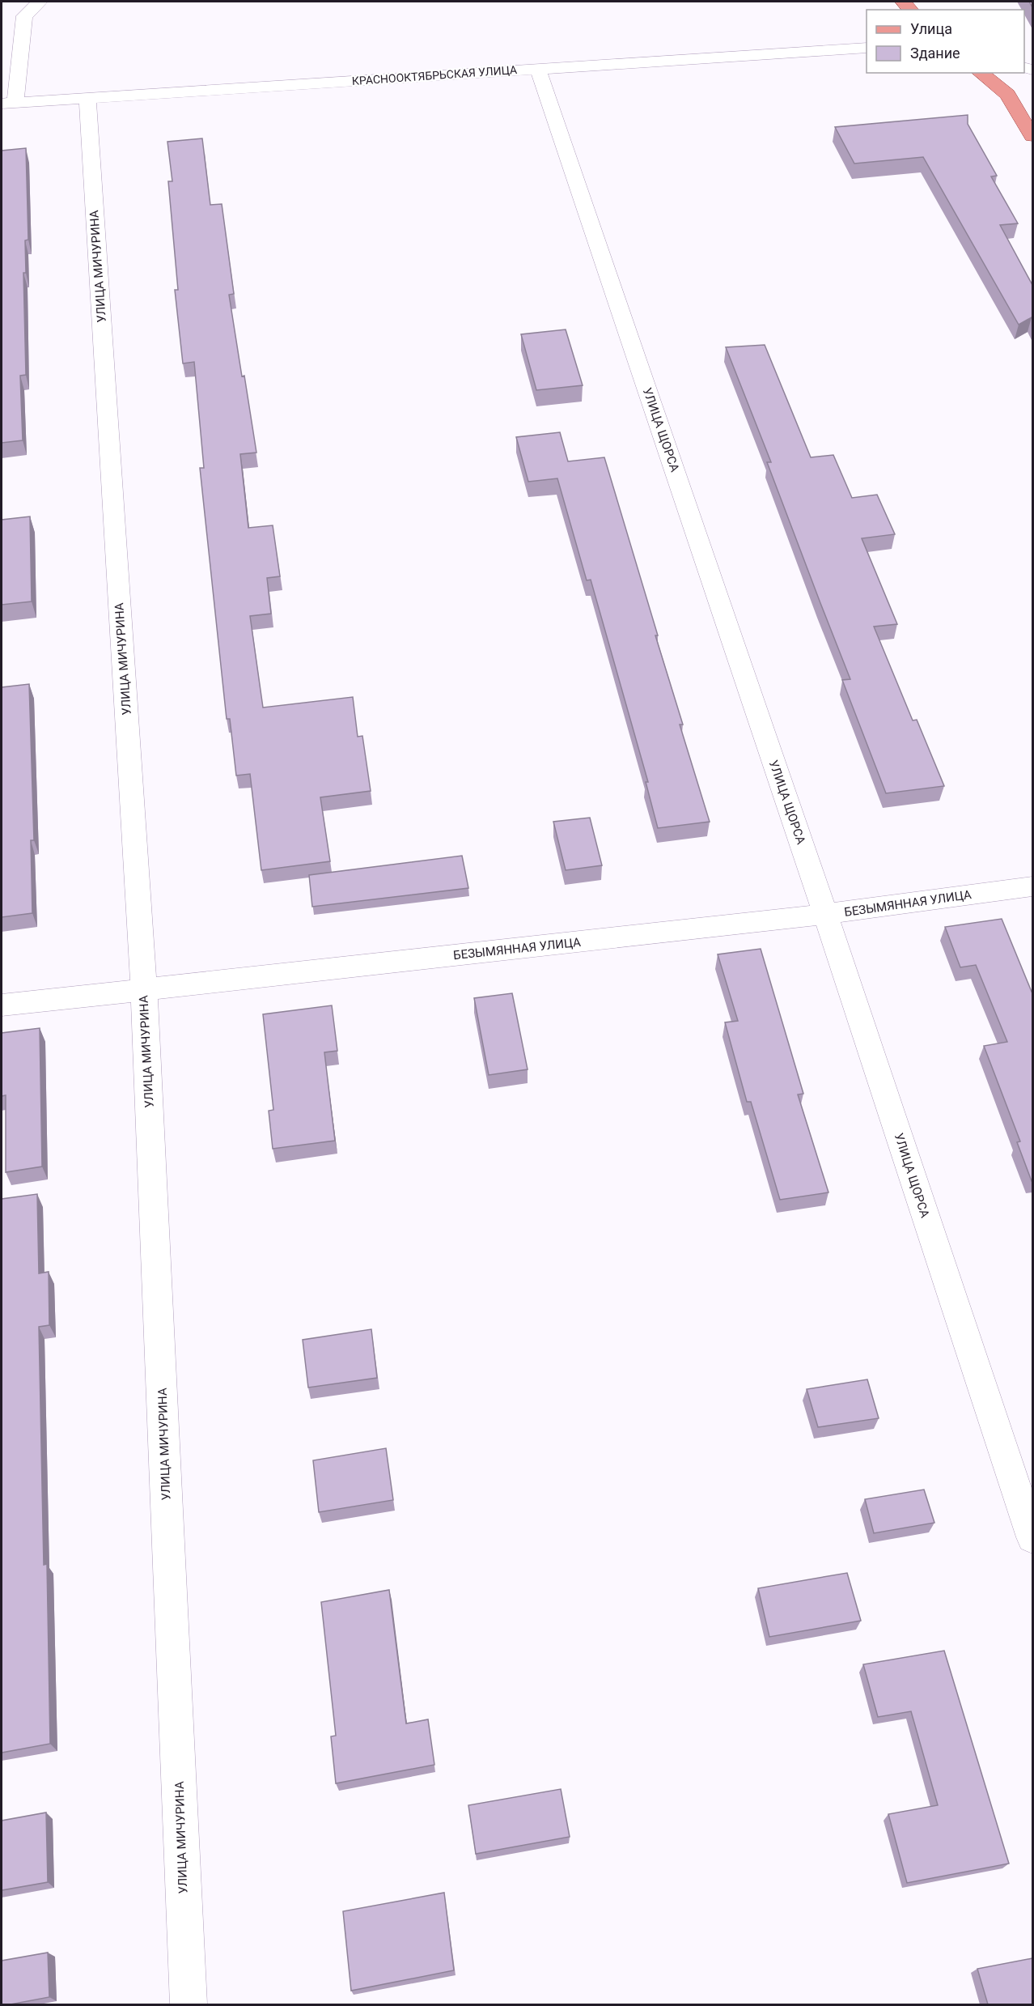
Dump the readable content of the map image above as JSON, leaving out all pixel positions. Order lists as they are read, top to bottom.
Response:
{
  "streets": {
    "street": [
      "КРАСНООКТЯБРЬСКАЯ УЛИЦА",
      "УЛИЦА МИЧУРИНА",
      "УЛИЦА ЩОРСА",
      "БЕЗЫМЯННАЯ УЛИЦА"
    ]
  },
  "crossings": [
    ["КРАСНООКТЯБРЬСКАЯ УЛИЦА", "УЛИЦА МИЧУРИНА"],
    ["КРАСНООКТЯБРЬСКАЯ УЛИЦА", "УЛИЦА ЩОРСА"],
    ["УЛИЦА МИЧУРИНА", "БЕЗЫМЯННАЯ УЛИЦА"],
    ["УЛИЦА ЩОРСА", "БЕЗЫМЯННАЯ УЛИЦА"]
  ],
  "legend": ["Улица", "Здание"]
}
